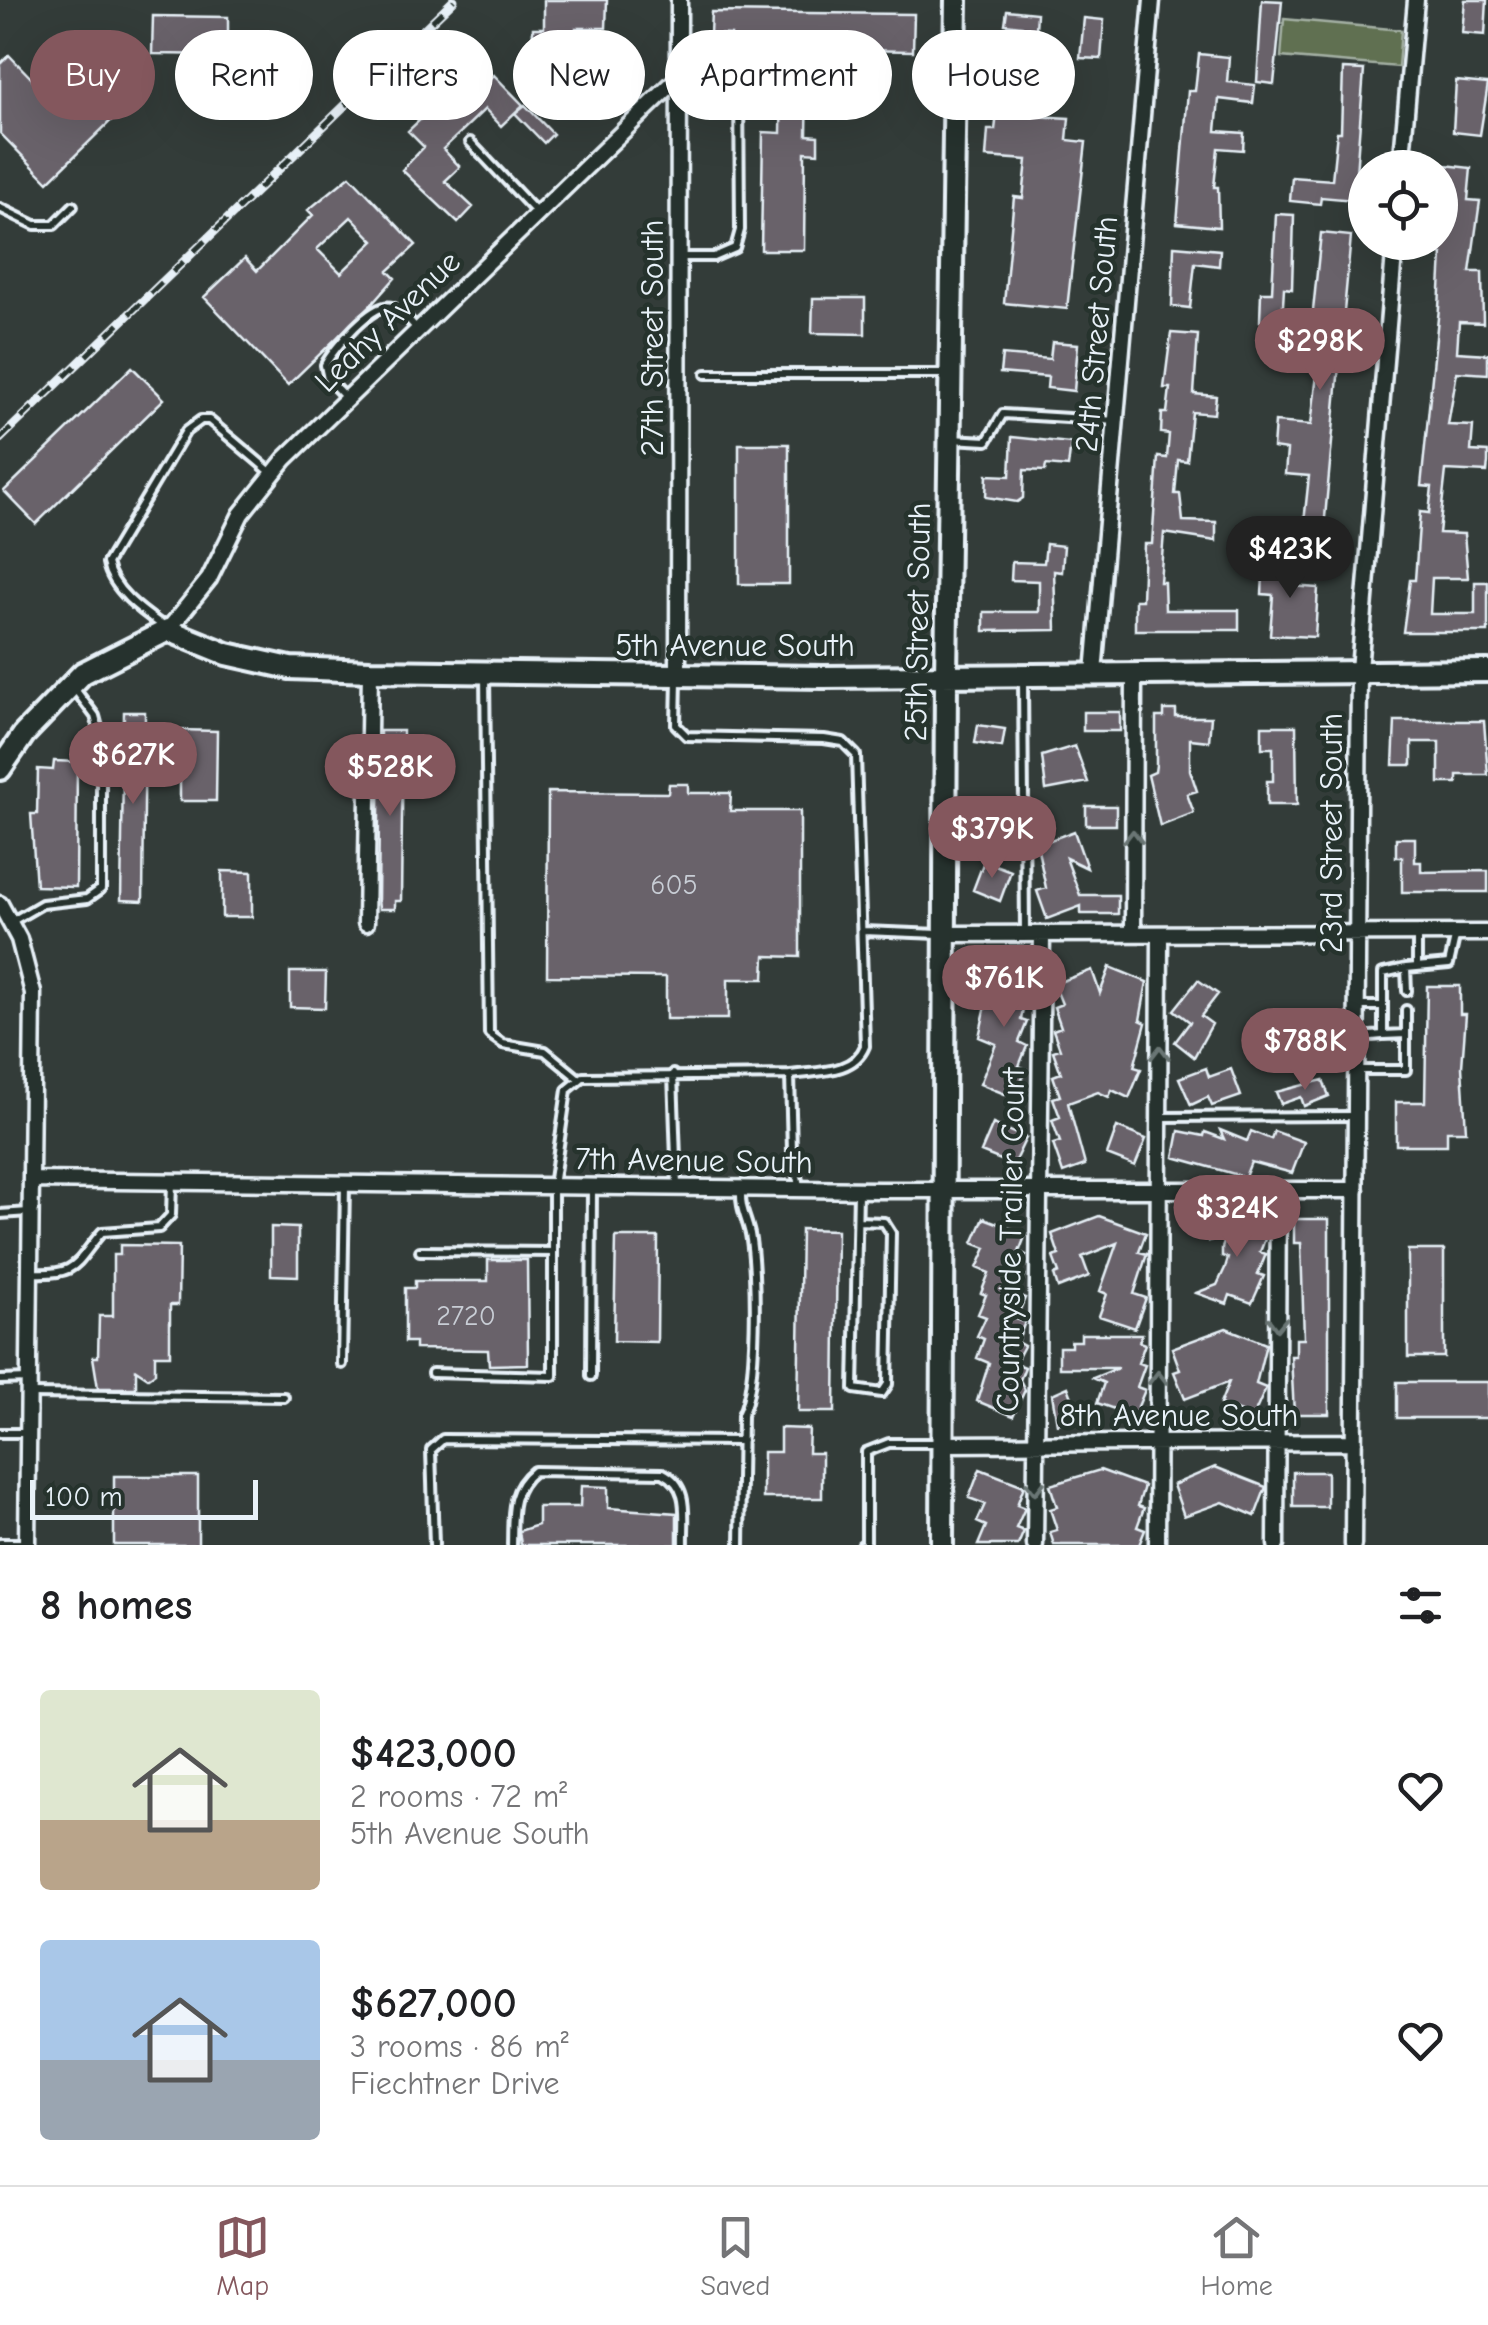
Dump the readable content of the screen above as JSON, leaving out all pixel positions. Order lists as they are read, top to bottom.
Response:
{
  "streets": {
    "street": [
      "Leahy Avenue",
      "24th Street South",
      "27th Street South",
      "25th Street South",
      "5th Avenue South",
      "23rd Street South",
      "7th Avenue South",
      "Countryside Trailer Court",
      "8th Avenue South"
    ]
  },
  "crossings": [
    ["Leahy Avenue", "5th Avenue South"],
    ["24th Street South", "5th Avenue South"],
    ["27th Street South", "5th Avenue South"],
    ["25th Street South", "5th Avenue South"],
    ["25th Street South", "7th Avenue South"],
    ["25th Street South", "8th Avenue South"],
    ["5th Avenue South", "23rd Street South"],
    ["23rd Street South", "7th Avenue South"],
    ["23rd Street South", "8th Avenue South"],
    ["7th Avenue South", "Countryside Trailer Court"],
    ["Countryside Trailer Court", "8th Avenue South"]
  ],
  "house_numbers": ["605", "2720"],
  "scale_bar": "100 m",
  "page": {
    "chip": [
      "Buy",
      "Rent",
      "Filters",
      "New",
      "Apartment",
      "House"
    ],
    "price": [
      "$298K",
      "$423K",
      "$627K",
      "$528K",
      "$379K",
      "$761K",
      "$788K",
      "$324K"
    ],
    "scale": "100 m",
    "heading": "8 homes",
    "list": [
      {
        "name": "$423,000",
        "note": "2 rooms · 72 m² · 5th Avenue South"
      },
      {
        "name": "$627,000",
        "note": "3 rooms · 86 m² · Fiechtner Drive"
      }
    ],
    "tabs": ["Map", "Saved", "Home"]
  }
}
